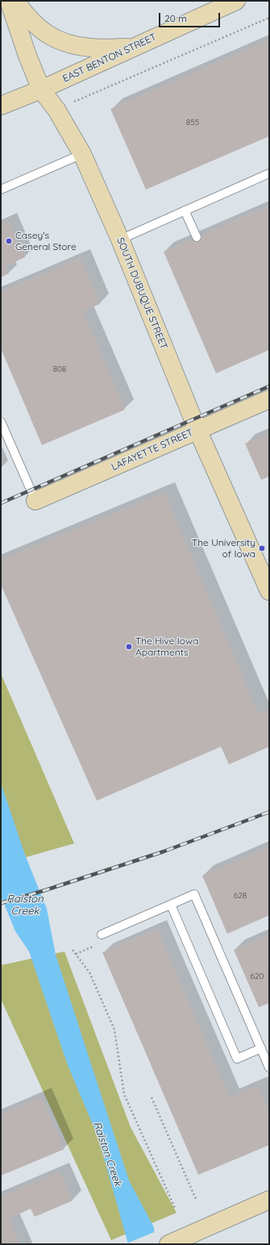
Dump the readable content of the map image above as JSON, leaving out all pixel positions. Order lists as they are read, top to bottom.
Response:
{
  "streets": {
    "street": ["EAST BENTON STREET", "SOUTH DUBUQUE STREET", "LAFAYETTE STREET"]
  },
  "crossings": [
    ["EAST BENTON STREET", "SOUTH DUBUQUE STREET"],
    ["SOUTH DUBUQUE STREET", "LAFAYETTE STREET"]
  ],
  "water": ["Ralston Creek"],
  "places": ["Casey's General Store", "The University of Iowa", "The Hive Iowa Apartments"],
  "house_numbers": [
    "855",
    "808",
    "628",
    "620"
  ],
  "scale_bar": "20 m"
}
